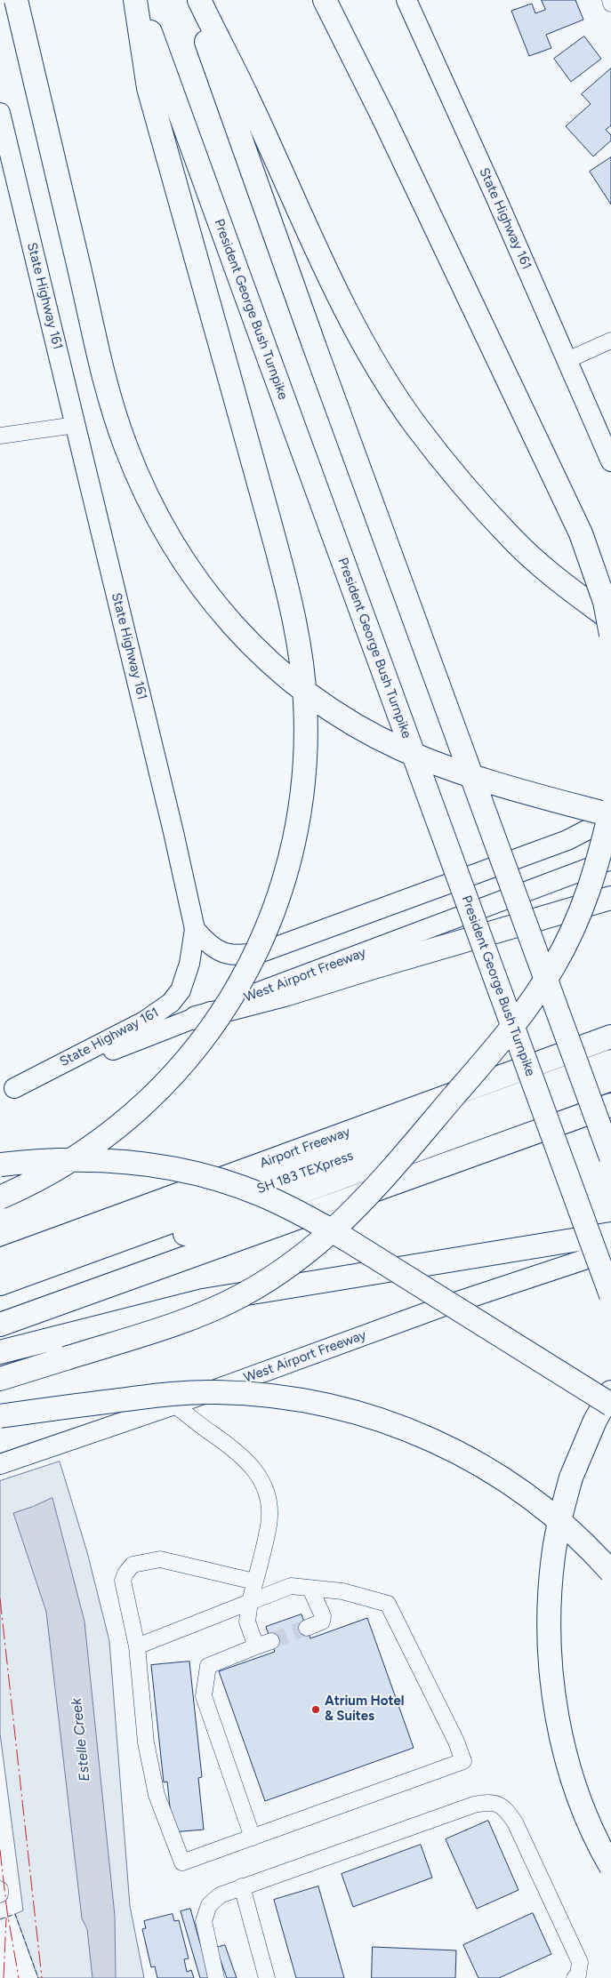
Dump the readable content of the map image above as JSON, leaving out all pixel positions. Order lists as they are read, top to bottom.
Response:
{
  "streets": {
    "highway": ["President George Bush Turnpike", "Airport Freeway", "SH 183 TEXpress"],
    "main road": ["State Highway 161", "West Airport Freeway"]
  },
  "crossings": [
    ["State Highway 161", "West Airport Freeway"]
  ],
  "water": ["Estelle Creek"],
  "places": ["Atrium Hotel & Suites"]
}
